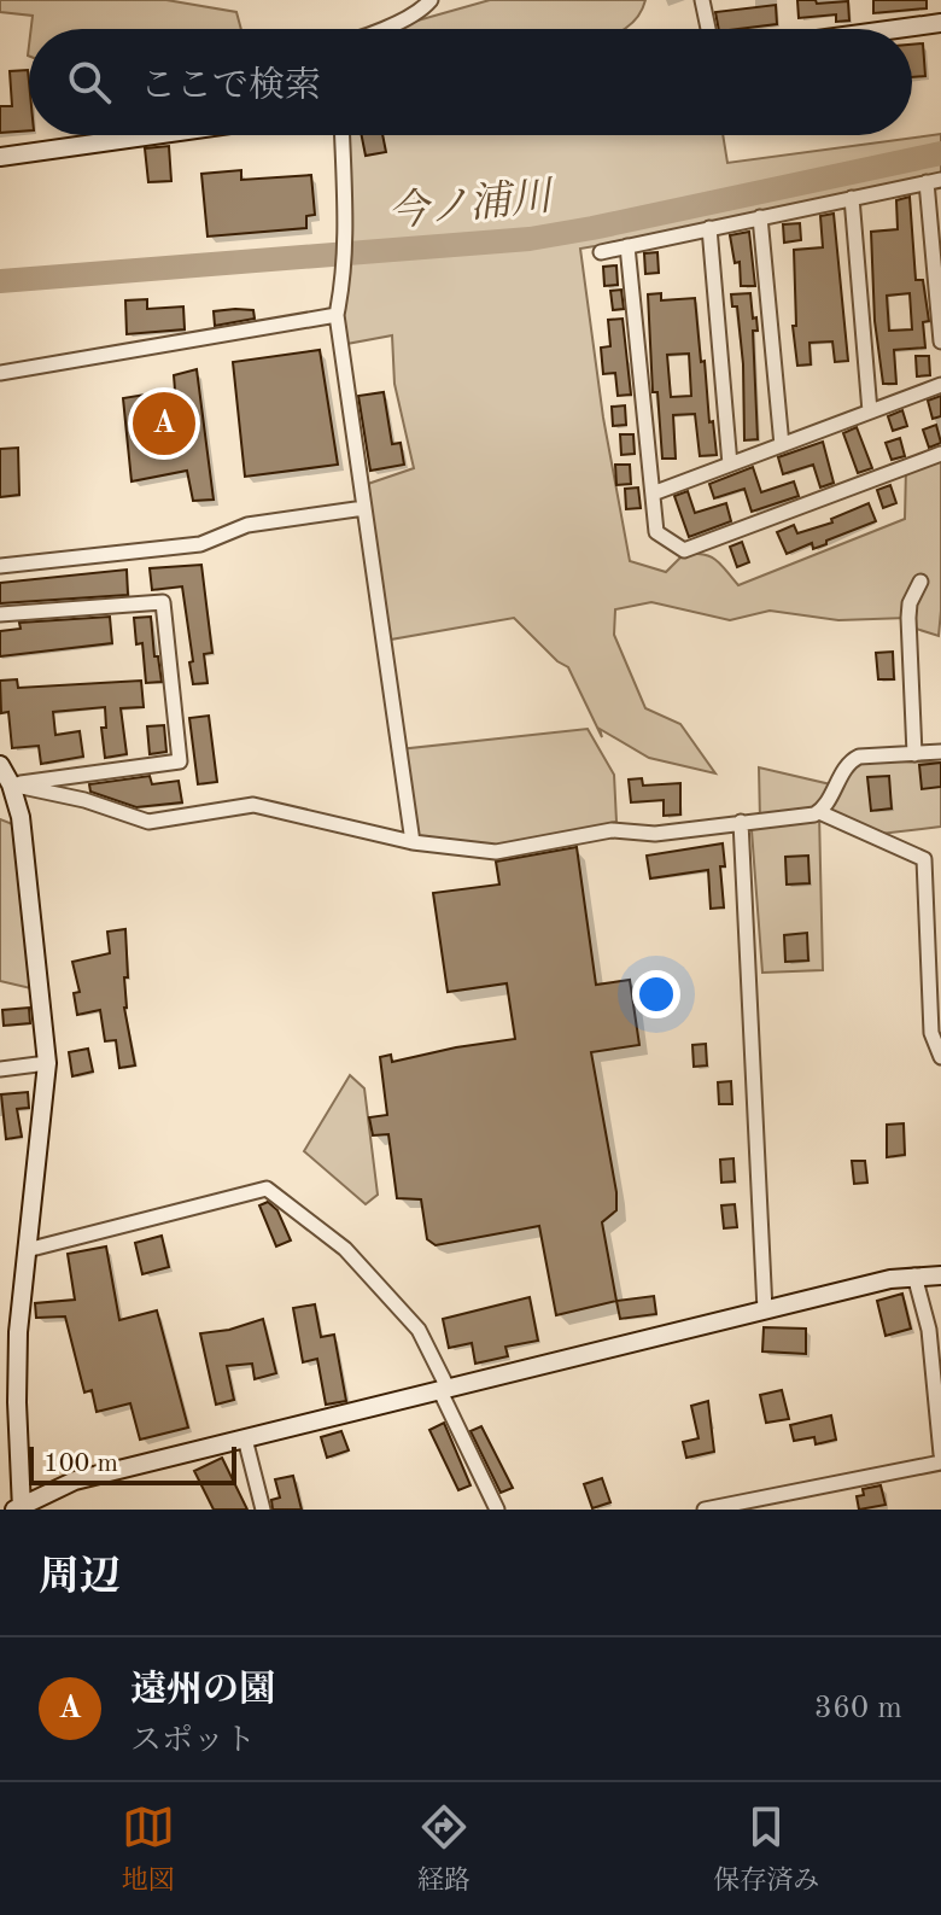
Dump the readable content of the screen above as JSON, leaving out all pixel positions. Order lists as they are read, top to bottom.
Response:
{
  "water": ["今ノ浦川"],
  "scale_bar": "100 m",
  "page": {
    "search": "ここで検索",
    "pins": "A",
    "scale": "100 m",
    "heading": "周辺",
    "list": [
      {
        "mark": "A",
        "name": "遠州の園",
        "note": "スポット",
        "value": "360 m"
      }
    ],
    "nav": ["地図", "経路", "保存済み"]
  }
}
